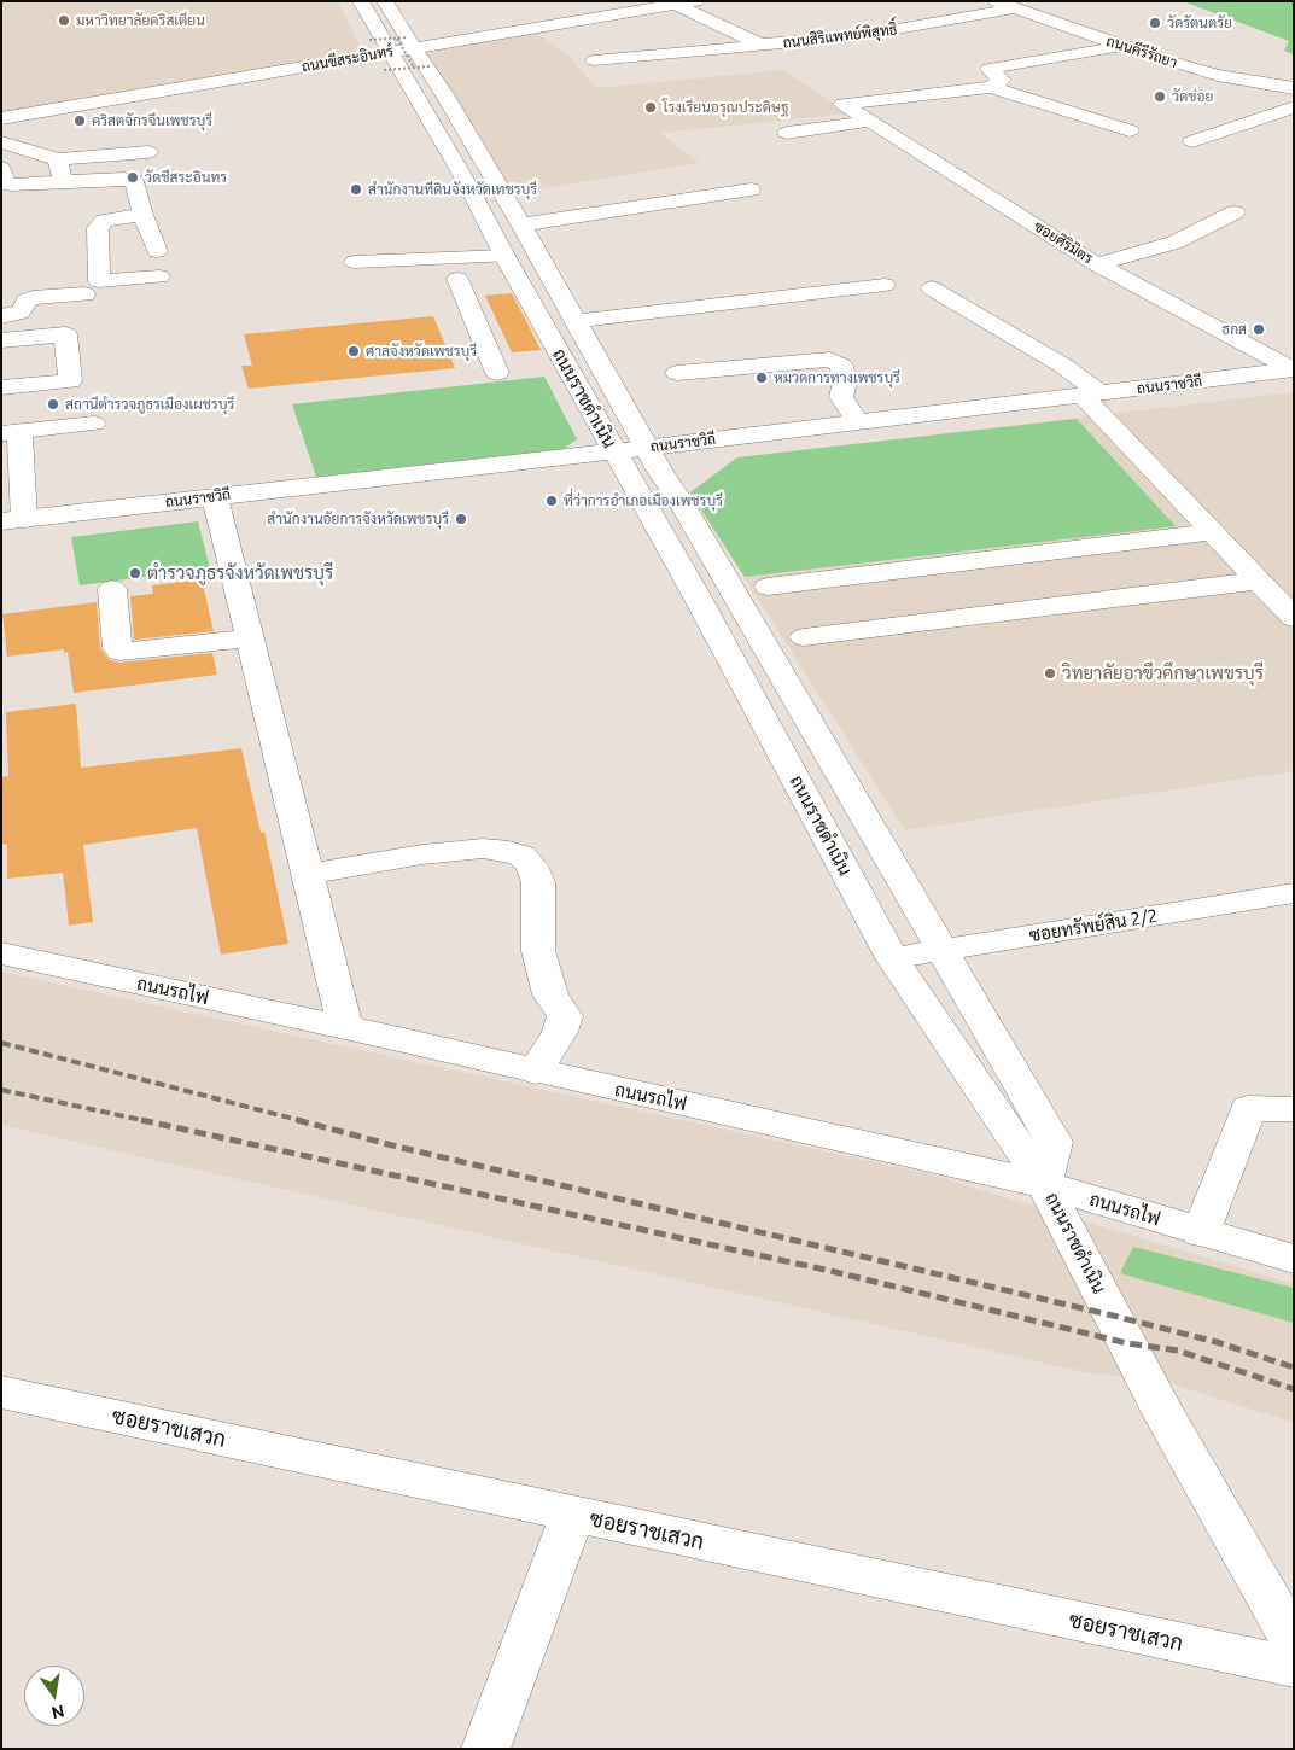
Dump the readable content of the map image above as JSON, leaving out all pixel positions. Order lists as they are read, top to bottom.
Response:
{
  "streets": {
    "street": [
      "ถนนสิริแพทย์พิสุทธิ์",
      "ถนนคีรีรัถยา",
      "ถนนขีสระอินทร์",
      "ซอยศิริมิตร",
      "ถนนราชวิถี",
      "ถนนราชดำเนิน",
      "ซอยทรัพย์สิน 2/2",
      "ถนนรถไฟ",
      "ซอยราชเสวก"
    ]
  },
  "crossings": [
    ["ถนนสิริแพทย์พิสุทธิ์", "ถนนคีรีรัถยา"],
    ["ถนนสิริแพทย์พิสุทธิ์", "ถนนขีสระอินทร์"],
    ["ถนนขีสระอินทร์", "ถนนราชดำเนิน"],
    ["ซอยศิริมิตร", "ถนนราชวิถี"],
    ["ถนนราชวิถี", "ถนนราชดำเนิน"],
    ["ถนนราชดำเนิน", "ซอยทรัพย์สิน 2/2"],
    ["ถนนราชดำเนิน", "ถนนรถไฟ"]
  ],
  "places": [
    "มหาวิทยาลัยคริสเตียน",
    "วัดรัตนตรัย",
    "วัดข่อย",
    "โรงเรียนอรุณประดิษฐ",
    "คริสตจักรจีนเพชรบุรี",
    "วัดชีสระอินทร",
    "สำนักงานทีดินจังหวัดเทชรบุรี",
    "ธกส",
    "ศาลจังหวัดเพชรบุรี",
    "หมวดการทางเพชรบุรี",
    "สถานีตำรวจภูธรเมืองเผชรบุรี",
    "ที่ว่าการอำเภอเมืองเพชรบุรี",
    "สำนักงานอัยการจังหวัดเพชรบุรี",
    "ตำรวจภูธรจังหวัดเพชรบุรี",
    "วิทยาลัยอาขีวคึกษาเพขรบุรี"
  ],
  "north": "bottom"
}
